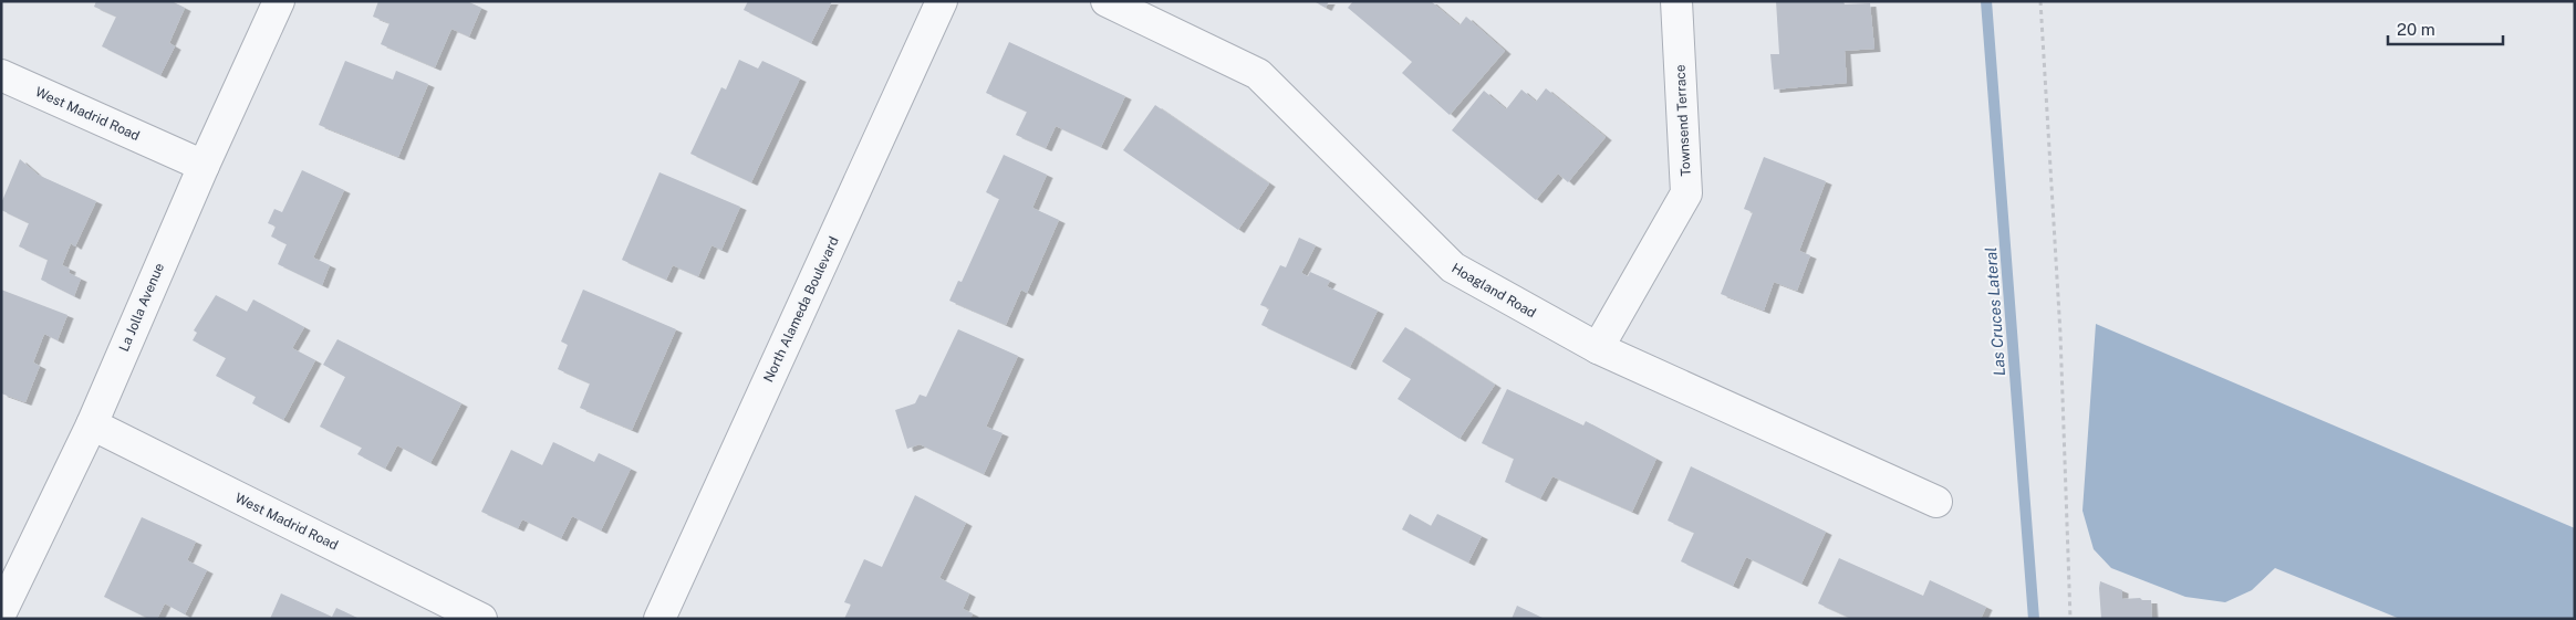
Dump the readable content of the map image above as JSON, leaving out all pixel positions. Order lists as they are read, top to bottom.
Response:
{
  "streets": {
    "street": [
      "West Madrid Road",
      "Townsend Terrace",
      "Hoagland Road",
      "La Jolla Avenue",
      "North Alameda Boulevard"
    ]
  },
  "crossings": [
    ["West Madrid Road", "La Jolla Avenue"],
    ["Townsend Terrace", "Hoagland Road"]
  ],
  "water": ["Las Cruces Lateral"],
  "scale_bar": "20 m"
}
